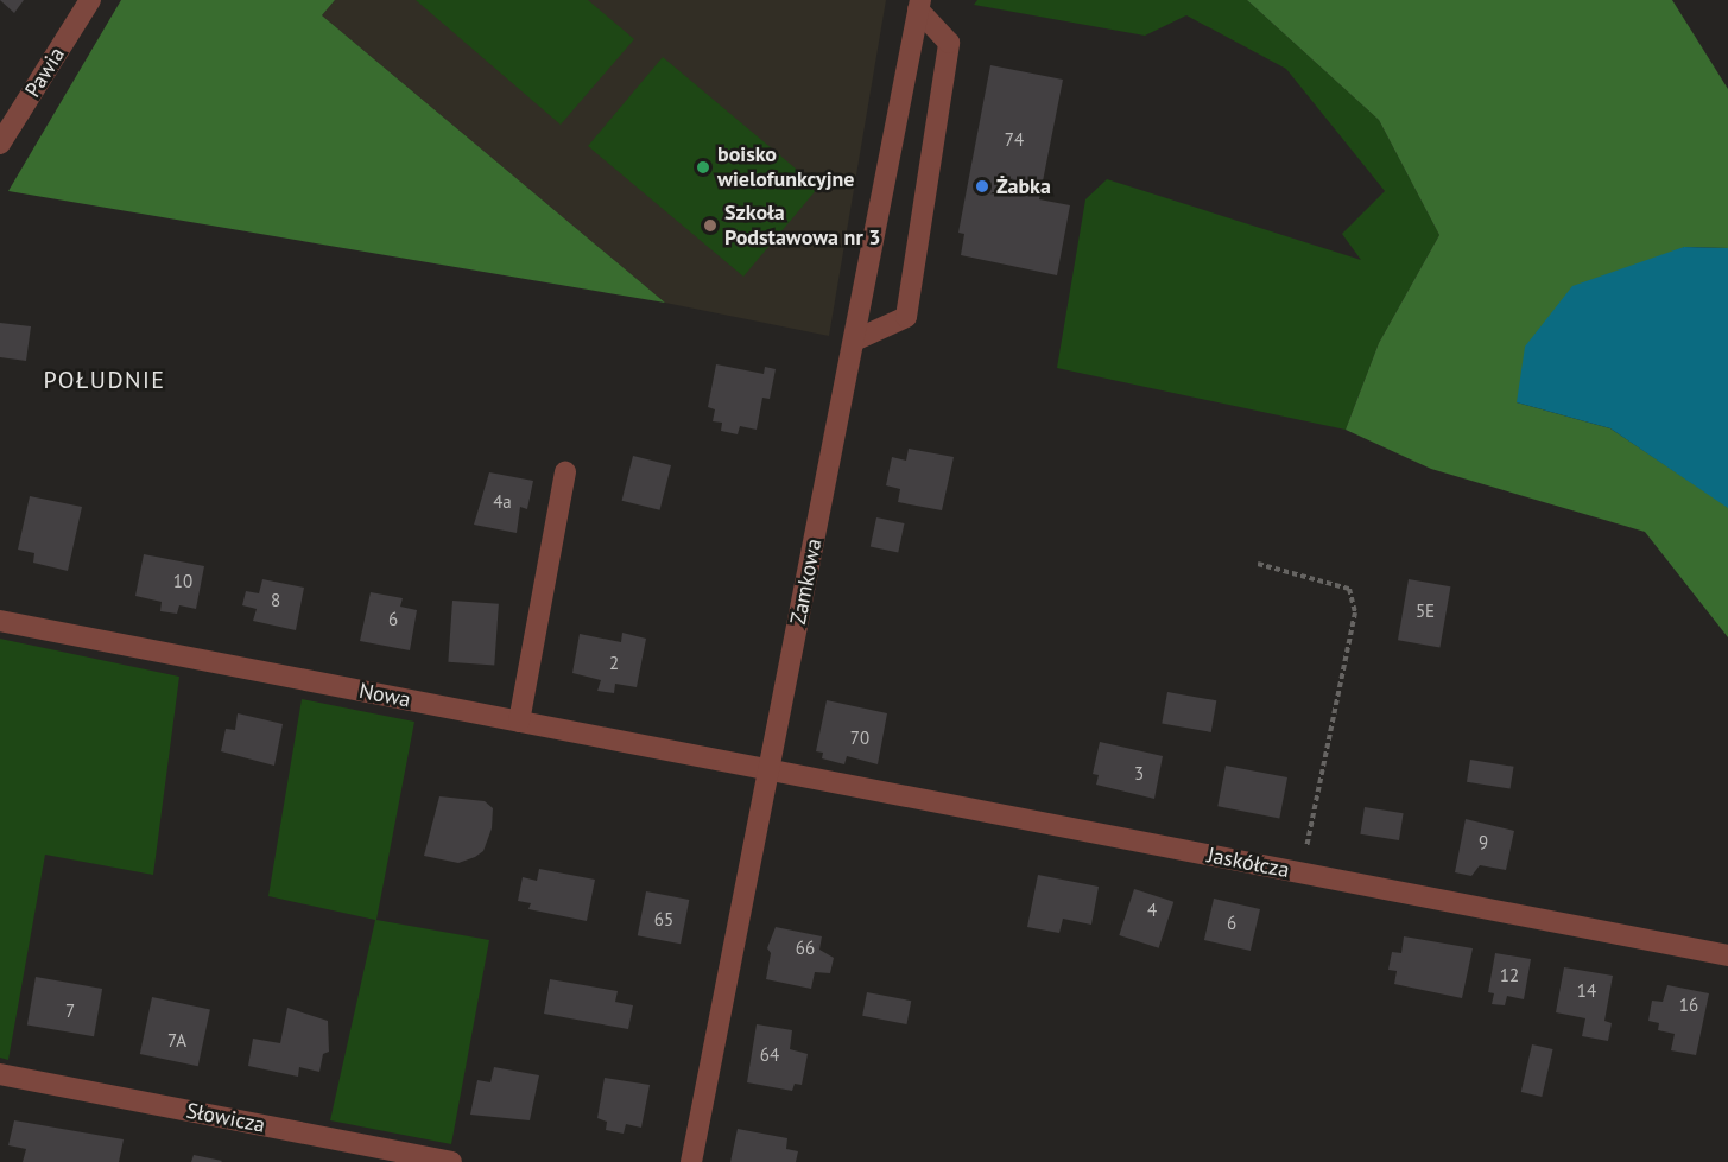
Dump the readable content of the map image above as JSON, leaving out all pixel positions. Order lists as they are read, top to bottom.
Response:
{
  "streets": {
    "street": [
      "Pawia",
      "Zamkowa",
      "Nowa",
      "Jaskółcza",
      "Słowicza"
    ]
  },
  "crossings": [
    ["Zamkowa", "Nowa"],
    ["Zamkowa", "Jaskółcza"],
    ["Nowa", "Jaskółcza"]
  ],
  "districts": ["POŁUDNIE"],
  "places": ["boisko wielofunkcyjne", "Żabka", "Szkoła Podstawowa nr 3"],
  "house_numbers": [
    "74",
    "4a",
    "10",
    "8",
    "5E",
    "6",
    "2",
    "70",
    "3",
    "9",
    "4",
    "65",
    "6",
    "66",
    "12",
    "14",
    "16",
    "7",
    "7A",
    "64"
  ]
}
